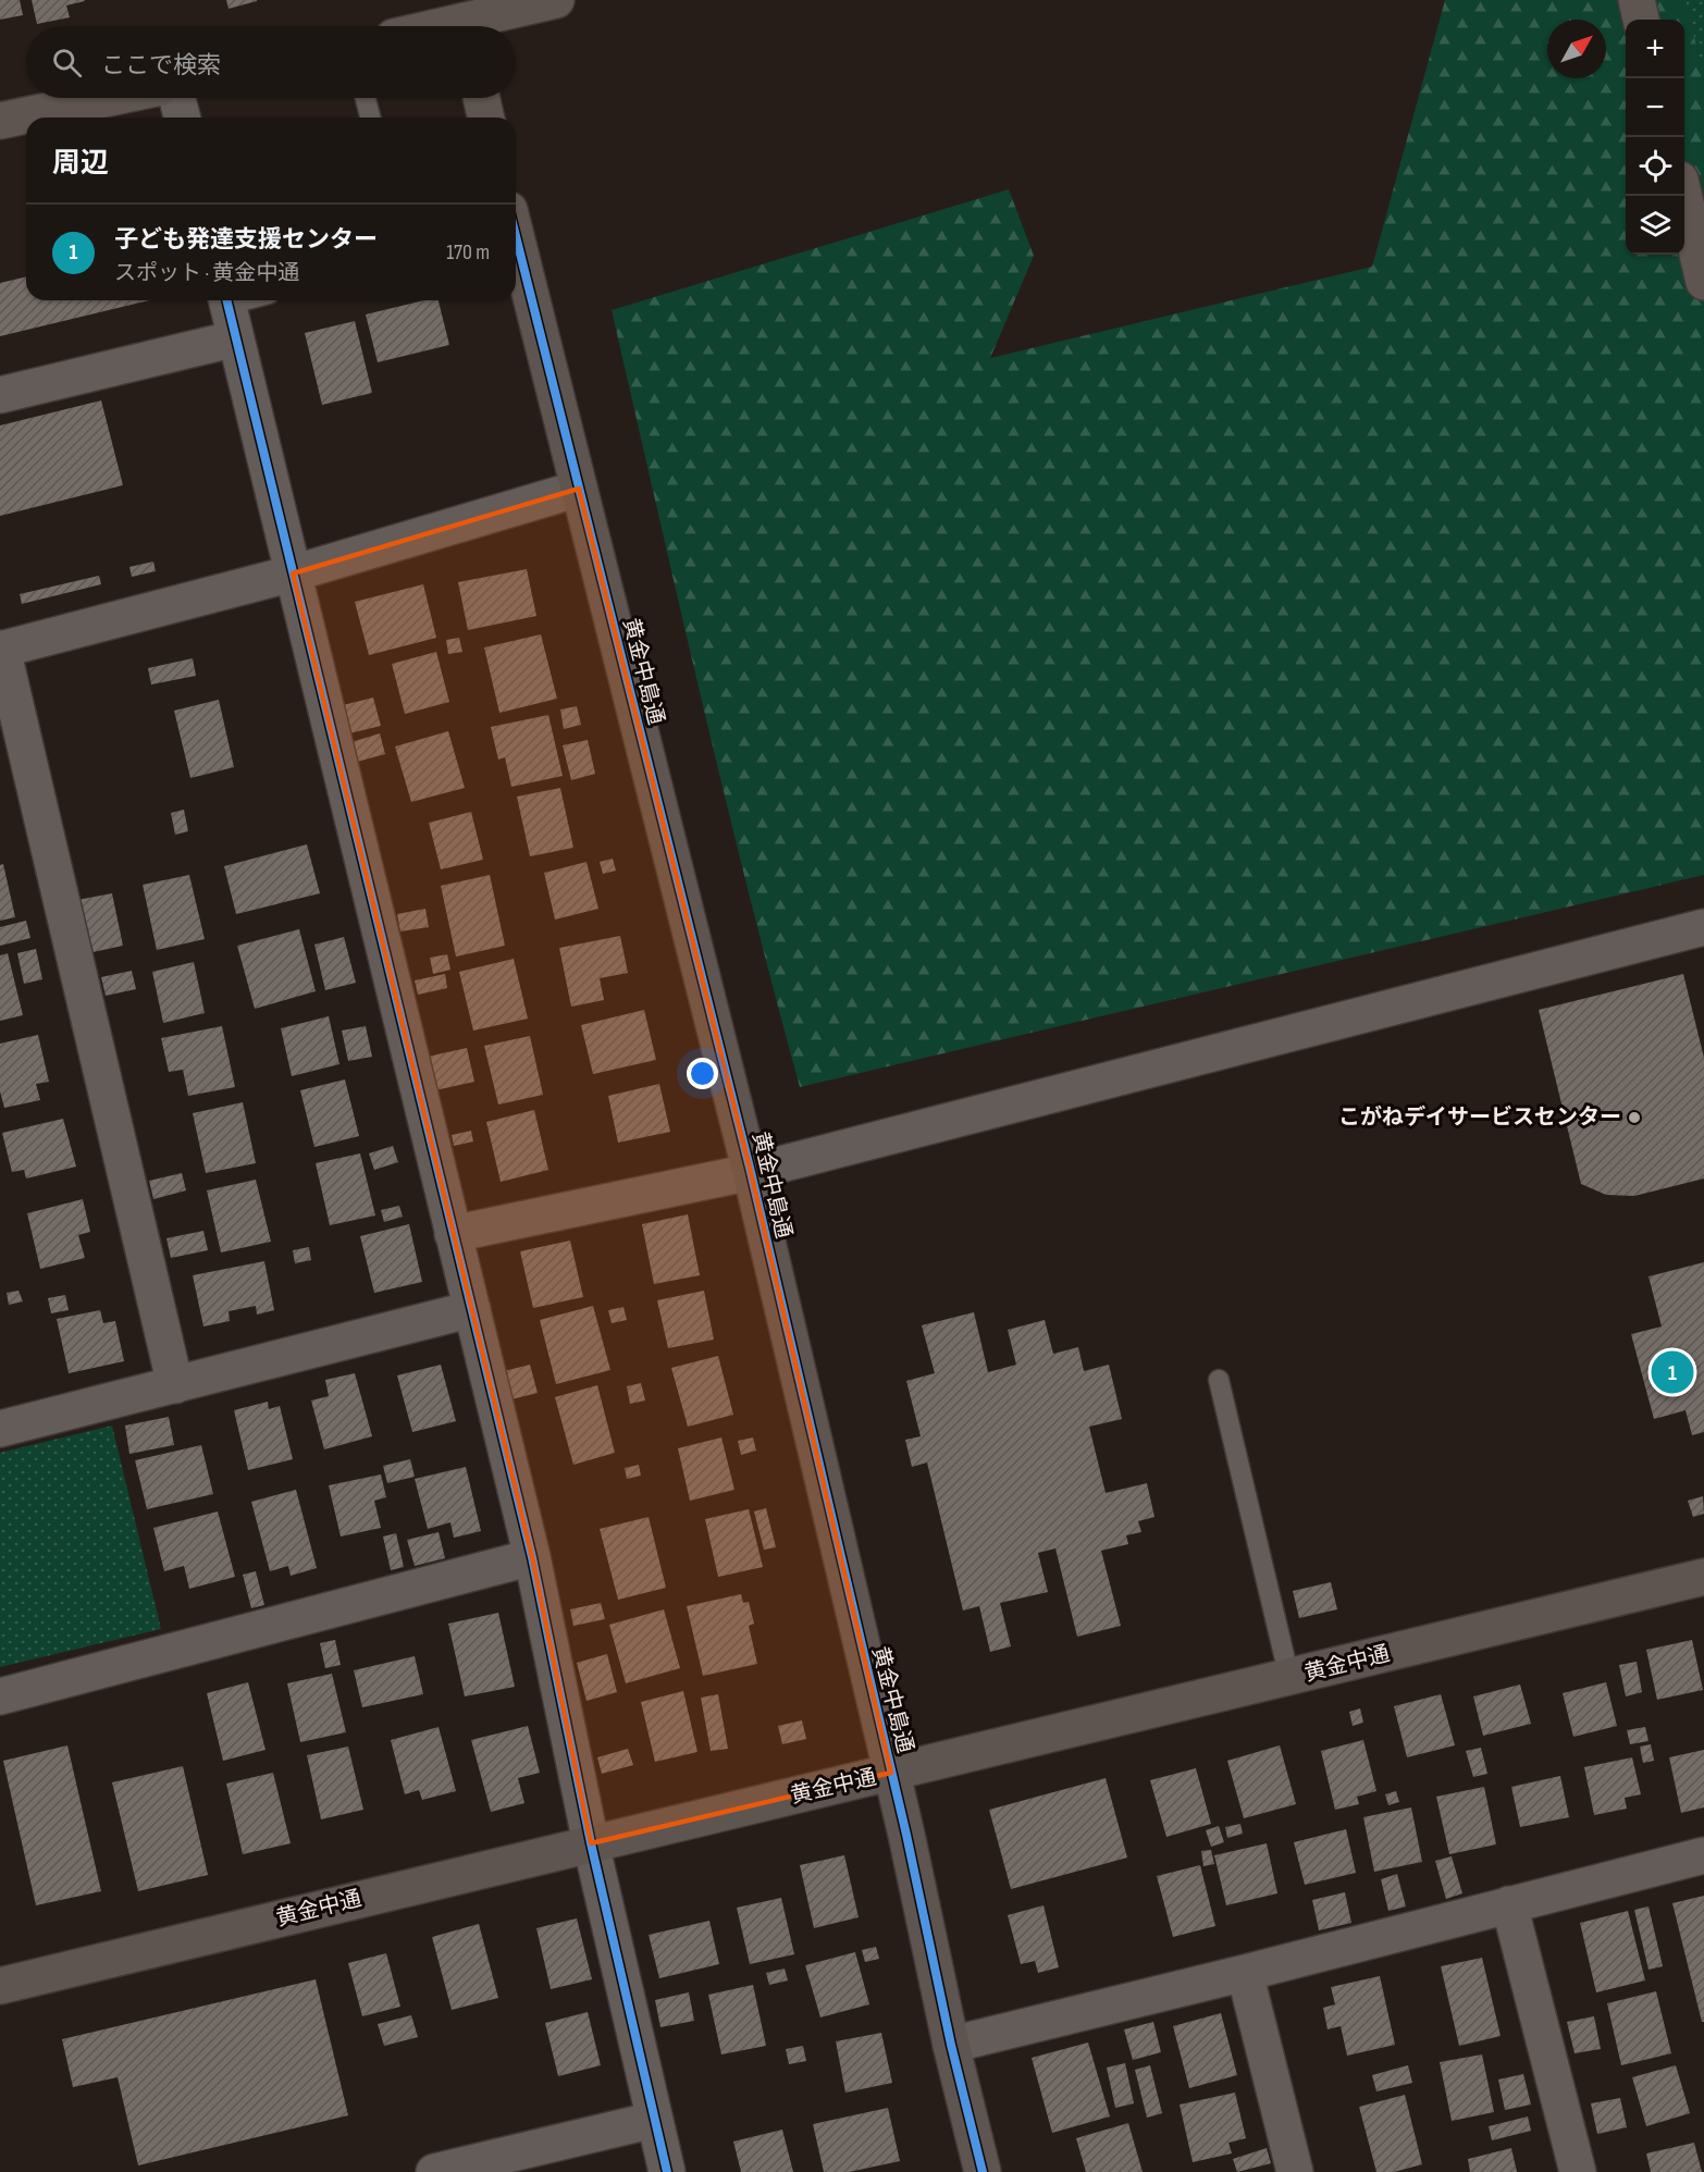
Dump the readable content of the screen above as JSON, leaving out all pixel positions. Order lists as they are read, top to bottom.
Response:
{
  "streets": {
    "street": ["黄金中島通", "黄金中通"]
  },
  "crossings": [
    ["黄金中島通", "黄金中通"]
  ],
  "places": ["こがねデイサービスセンター"],
  "north": "top right",
  "page": {
    "map_buttons": ["+", "−"],
    "search": "ここで検索",
    "heading": "周辺",
    "list": [
      {
        "mark": "1",
        "name": "子ども発達支援センター",
        "note": "スポット · 黄金中通",
        "value": "170 m"
      }
    ],
    "pins": "1"
  }
}
